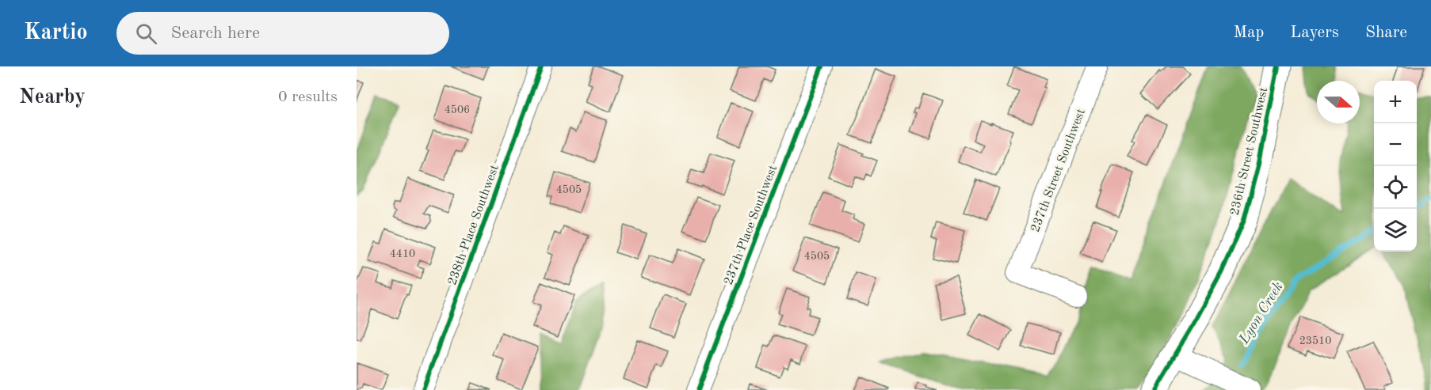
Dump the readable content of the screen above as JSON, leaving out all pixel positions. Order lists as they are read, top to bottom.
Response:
{
  "streets": {
    "main road": ["236th Street Southwest"],
    "street": ["237th Street Southwest", "238th Place Southwest", "237th Place Southwest"]
  },
  "water": ["Lyon Creek"],
  "house_numbers": [
    "4506",
    "4505",
    "4410",
    "4505",
    "23510"
  ],
  "north": "right",
  "page": {
    "header": "Kartio",
    "search": "Search here",
    "nav": ["Map", "Layers", "Share"],
    "heading": ["Nearby", "0 results"],
    "map_buttons": ["+", "−"]
  }
}
